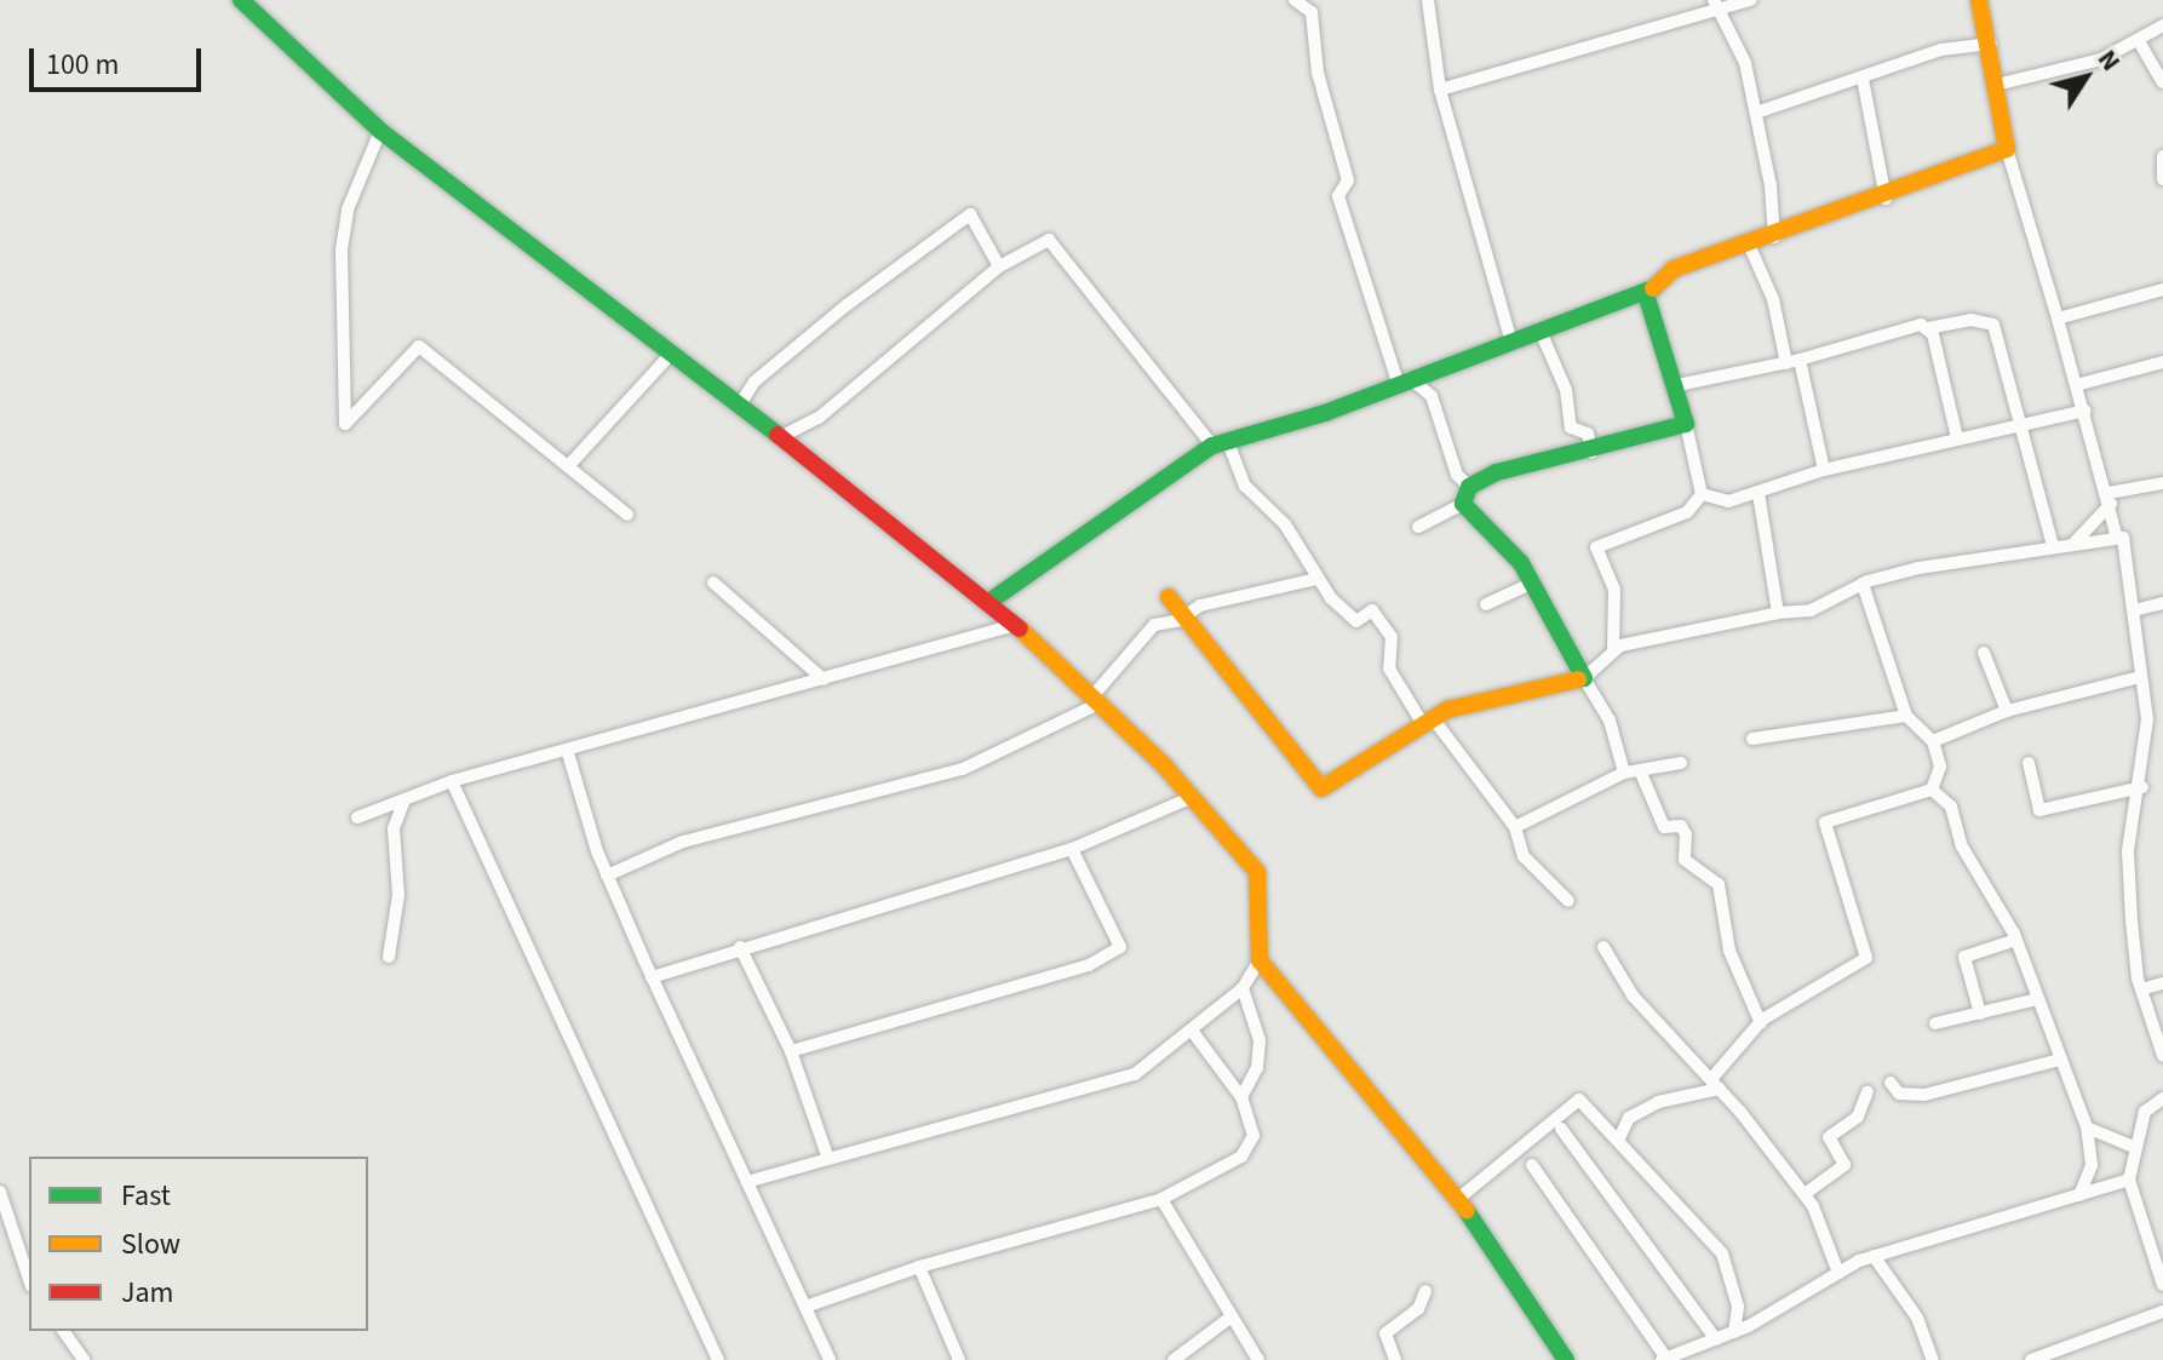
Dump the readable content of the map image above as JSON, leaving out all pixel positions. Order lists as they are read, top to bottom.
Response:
{
  "legend": ["Fast", "Slow", "Jam"],
  "scale_bar": "100 m",
  "north": "top right"
}
